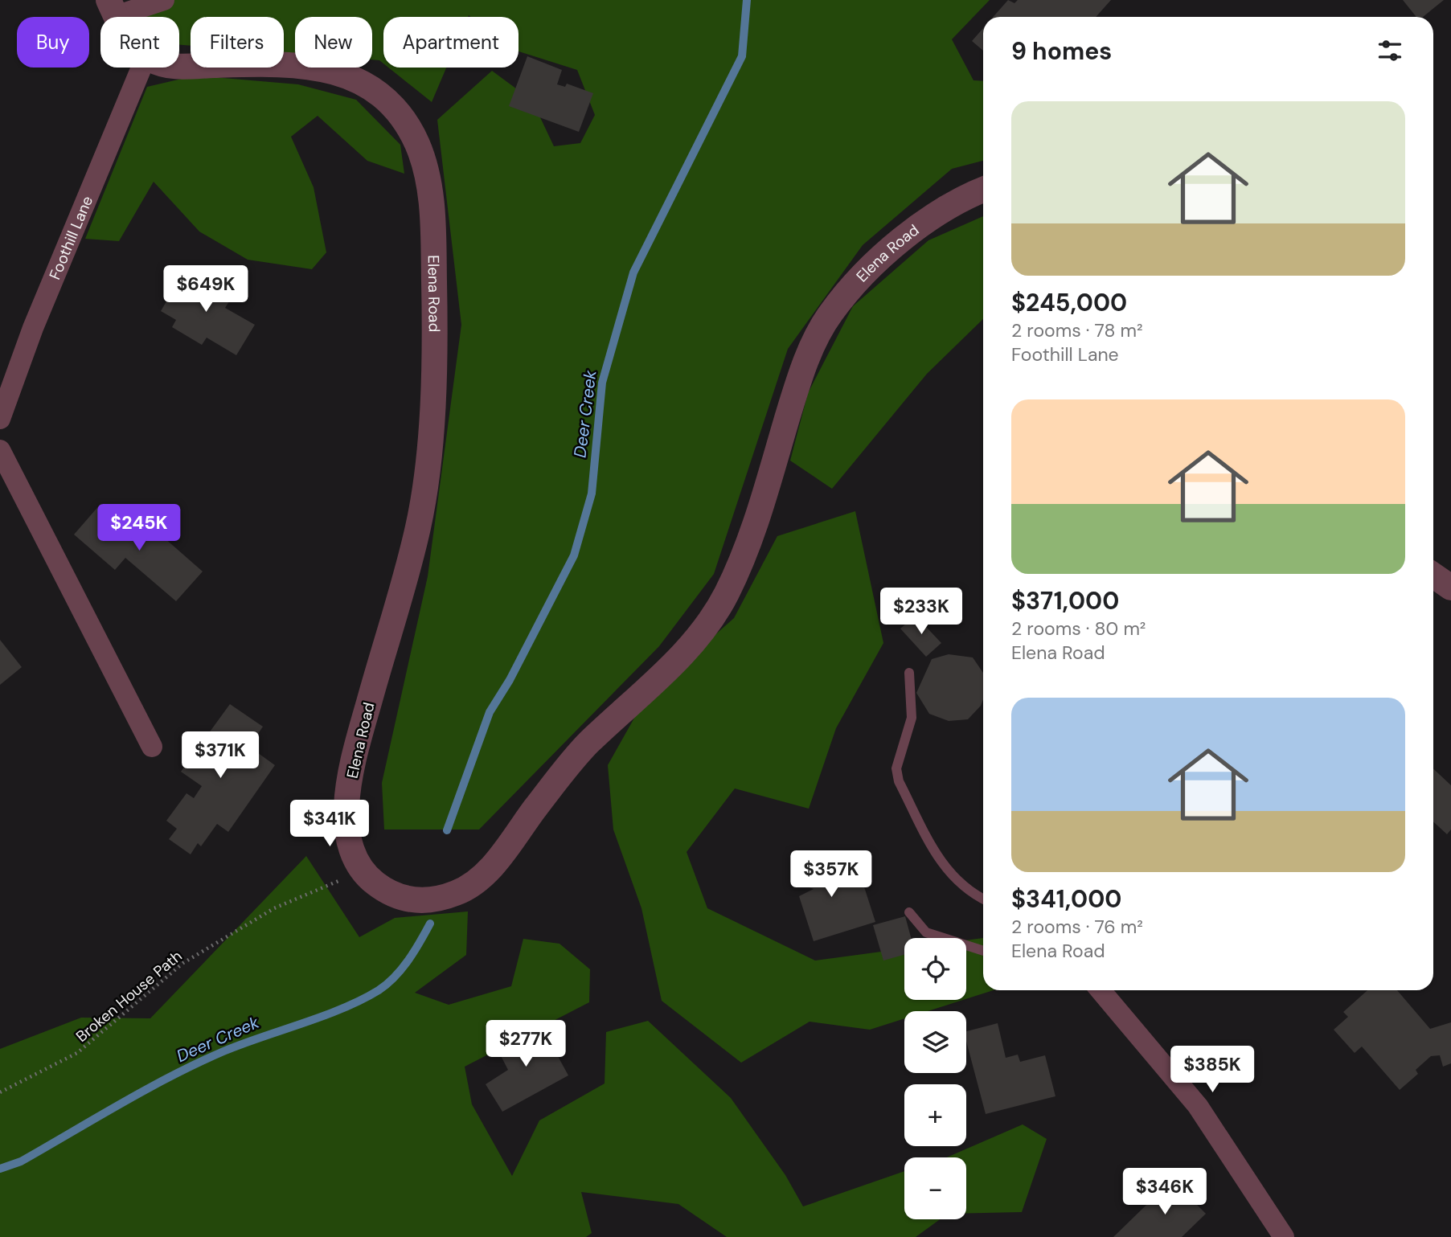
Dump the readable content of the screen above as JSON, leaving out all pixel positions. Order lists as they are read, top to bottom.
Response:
{
  "streets": {
    "street": ["Foothill Lane", "Elena Road"],
    "path": ["Broken House Path"]
  },
  "crossings": [
    ["Elena Road", "Broken House Path"]
  ],
  "water": ["Deer Creek"],
  "page": {
    "chip": [
      "Buy",
      "Rent",
      "Filters",
      "New",
      "Apartment"
    ],
    "heading": "9 homes",
    "list": [
      {
        "name": "$245,000",
        "note": "2 rooms · 78 m² · Foothill Lane"
      },
      {
        "name": "$371,000",
        "note": "2 rooms · 80 m² · Elena Road"
      },
      {
        "name": "$341,000",
        "note": "2 rooms · 76 m² · Elena Road"
      }
    ],
    "price": [
      "$649K",
      "$245K",
      "$233K",
      "$371K",
      "$341K",
      "$357K",
      "$277K",
      "$385K",
      "$346K"
    ],
    "map_buttons": ["+", "−"]
  }
}
